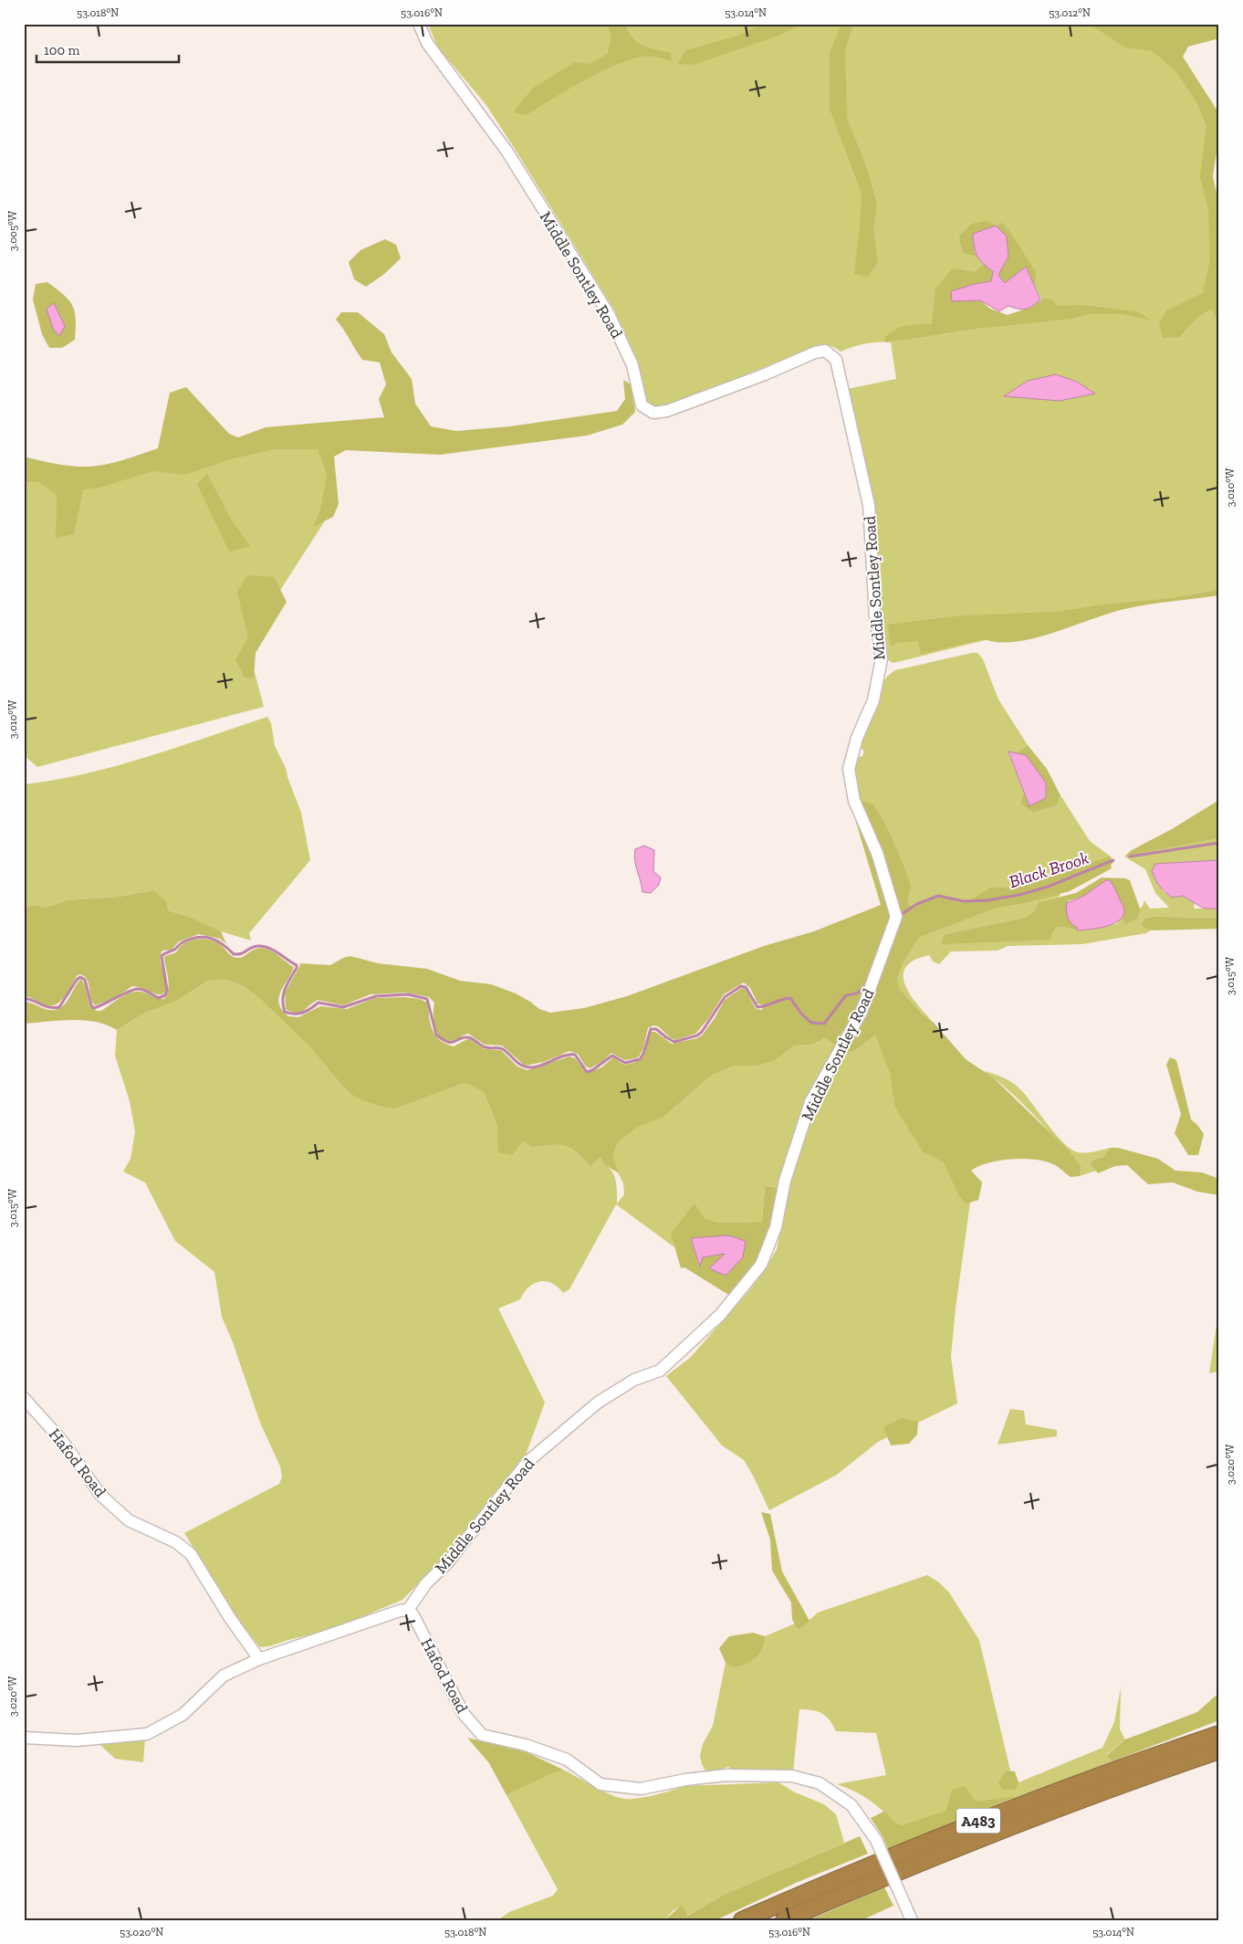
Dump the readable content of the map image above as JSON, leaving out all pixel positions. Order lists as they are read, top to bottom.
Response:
{
  "streets": {
    "highway": ["A483"],
    "street": ["Middle Sontley Road", "Hafod Road"]
  },
  "crossings": [
    ["Middle Sontley Road", "Hafod Road"]
  ],
  "water": ["Black Brook"],
  "scale_bar": "100 m",
  "coordinates": [
    "53.018°N",
    "53.016°N",
    "53.014°N",
    "53.012°N",
    "3.005°W",
    "3.010°W",
    "3.015°W",
    "3.020°W",
    "53.020°N"
  ]
}
